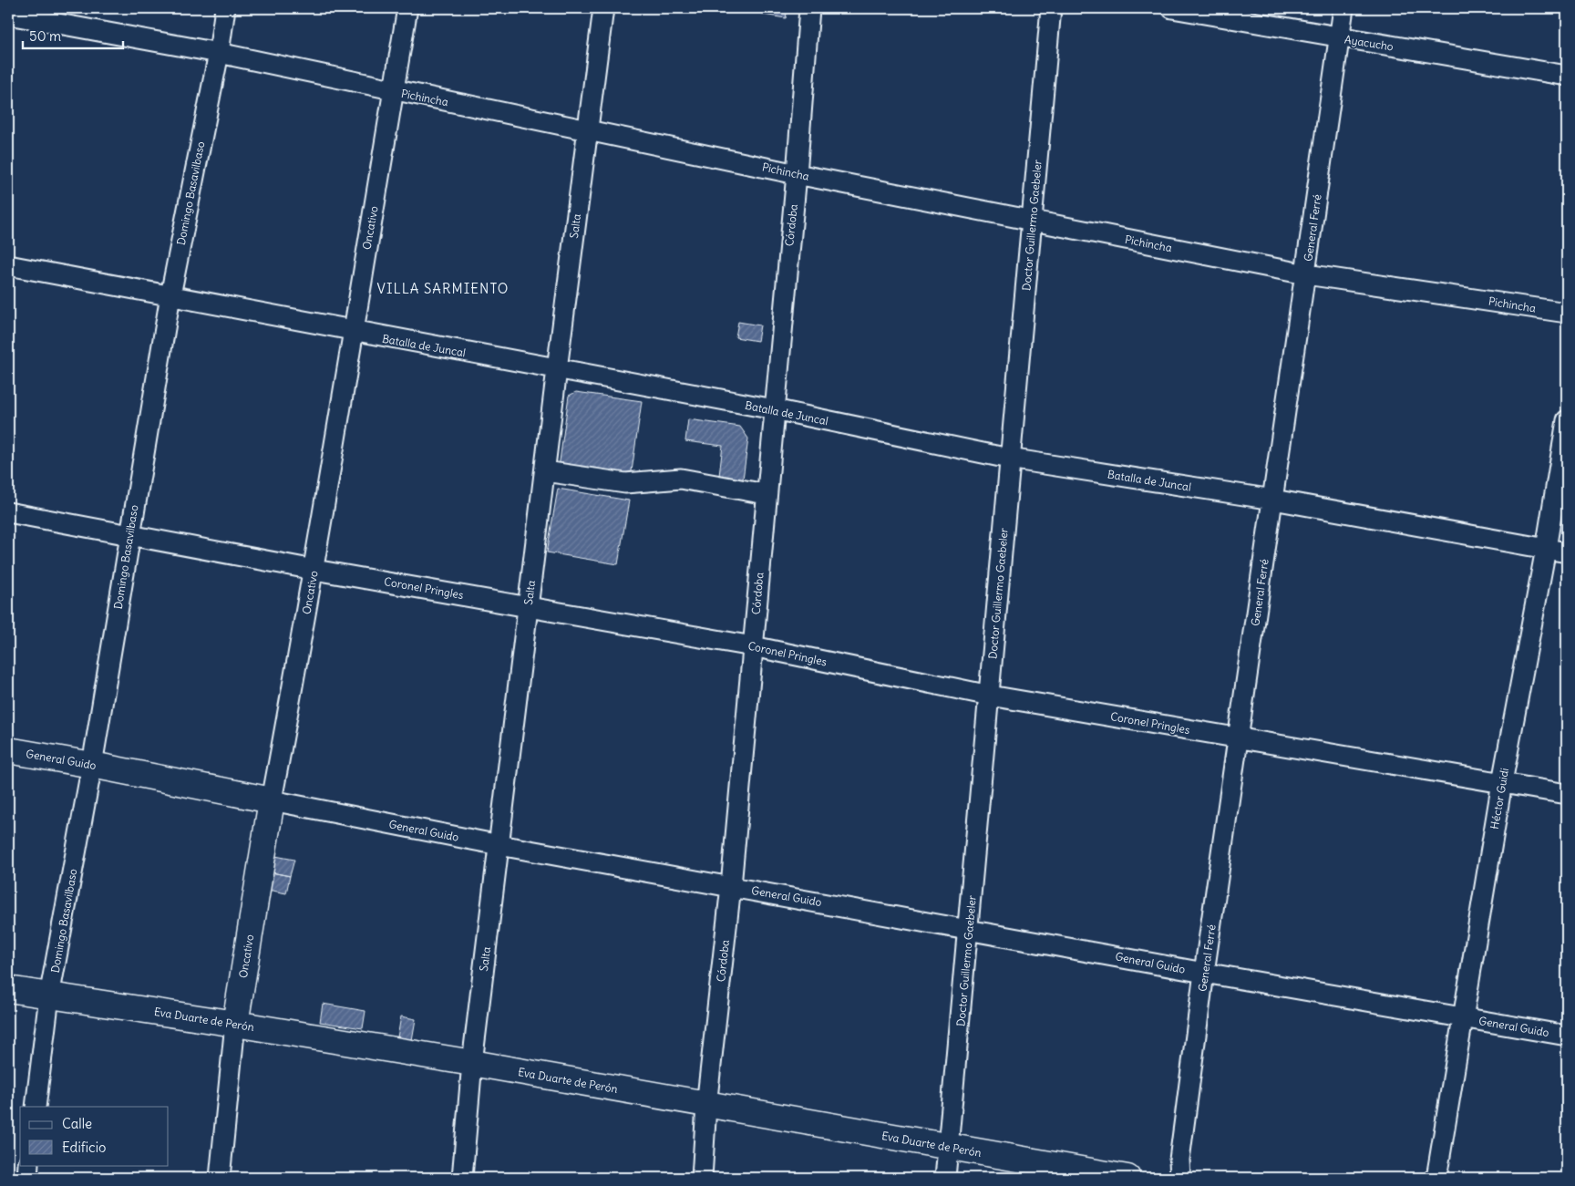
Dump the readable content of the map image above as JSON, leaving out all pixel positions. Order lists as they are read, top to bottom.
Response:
{
  "streets": {
    "main road": ["Oncativo", "General Guido", "Eva Duarte de Perón"],
    "street": [
      "Ayacucho",
      "Pichincha",
      "Domingo Basavilbaso",
      "Córdoba",
      "Doctor Guillermo Gaebeler",
      "Salta",
      "General Ferré",
      "Batalla de Juncal",
      "Coronel Pringles",
      "Héctor Guidi"
    ]
  },
  "crossings": [
    ["Ayacucho", "General Ferré"],
    ["Pichincha", "Domingo Basavilbaso"],
    ["Pichincha", "Córdoba"],
    ["Pichincha", "Doctor Guillermo Gaebeler"],
    ["Pichincha", "Salta"],
    ["Pichincha", "Oncativo"],
    ["Pichincha", "General Ferré"],
    ["Domingo Basavilbaso", "Batalla de Juncal"],
    ["Domingo Basavilbaso", "Coronel Pringles"],
    ["Domingo Basavilbaso", "General Guido"],
    ["Domingo Basavilbaso", "Eva Duarte de Perón"],
    ["Córdoba", "Batalla de Juncal"],
    ["Córdoba", "Coronel Pringles"],
    ["Córdoba", "General Guido"],
    ["Córdoba", "Eva Duarte de Perón"],
    ["Doctor Guillermo Gaebeler", "Batalla de Juncal"],
    ["Doctor Guillermo Gaebeler", "Coronel Pringles"],
    ["Doctor Guillermo Gaebeler", "General Guido"],
    ["Doctor Guillermo Gaebeler", "Eva Duarte de Perón"],
    ["Salta", "Batalla de Juncal"],
    ["Salta", "Coronel Pringles"],
    ["Salta", "General Guido"],
    ["Salta", "Eva Duarte de Perón"],
    ["Oncativo", "Batalla de Juncal"],
    ["Oncativo", "Coronel Pringles"],
    ["Oncativo", "General Guido"],
    ["Oncativo", "Eva Duarte de Perón"],
    ["General Ferré", "Batalla de Juncal"],
    ["General Ferré", "Coronel Pringles"],
    ["General Ferré", "General Guido"],
    ["Batalla de Juncal", "Héctor Guidi"],
    ["Coronel Pringles", "Héctor Guidi"],
    ["General Guido", "Héctor Guidi"]
  ],
  "districts": ["VILLA SARMIENTO"],
  "legend": ["Calle", "Edificio"],
  "scale_bar": "50 m"
}
